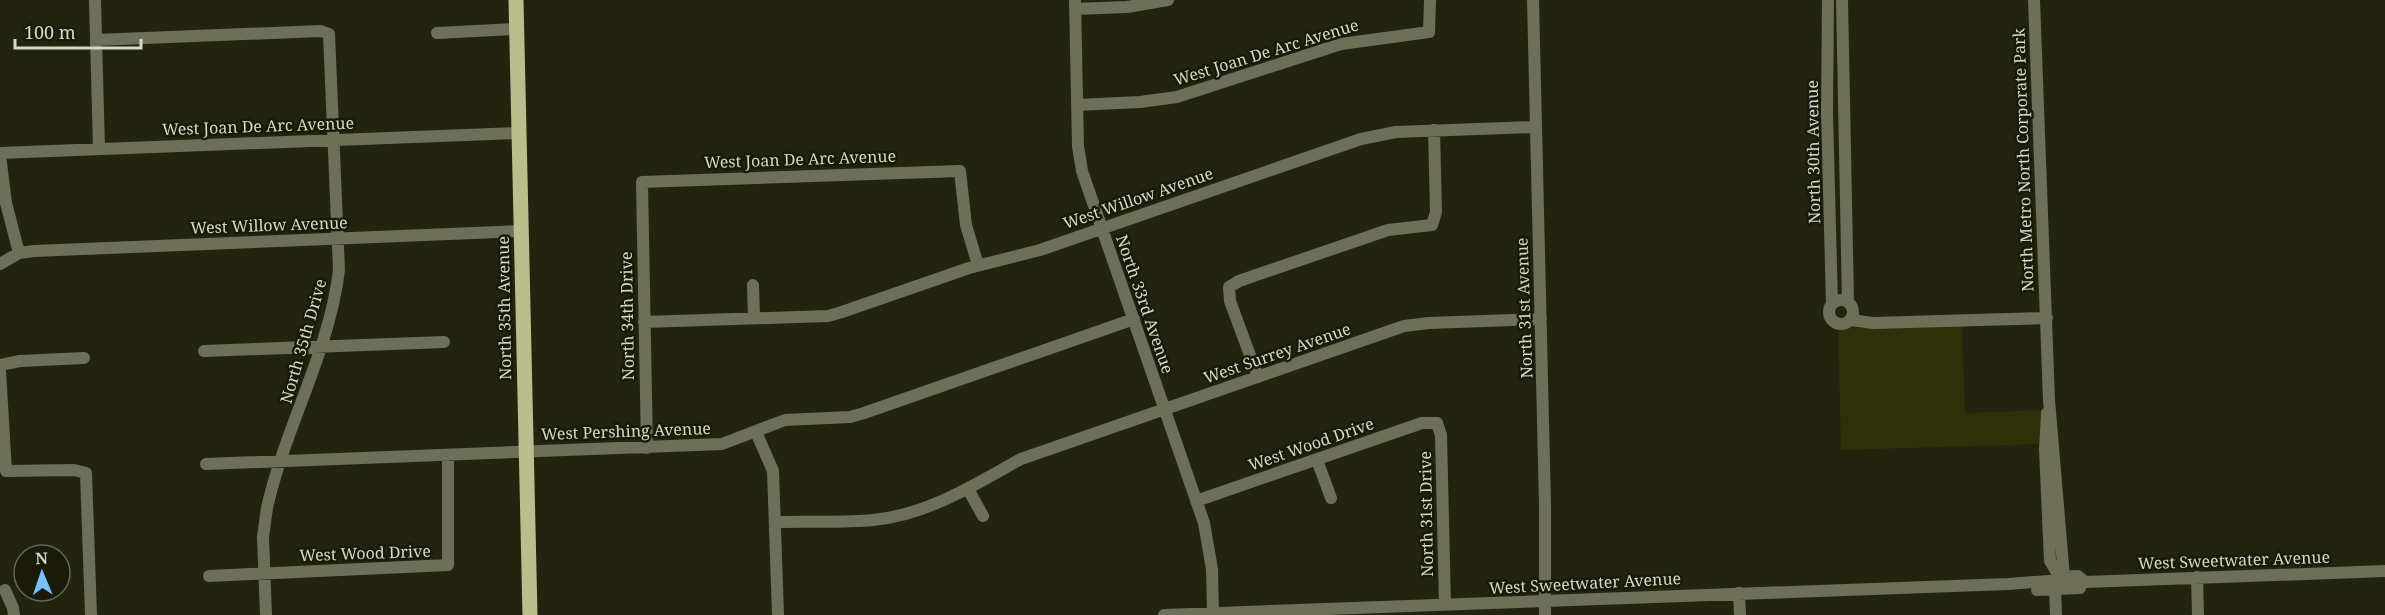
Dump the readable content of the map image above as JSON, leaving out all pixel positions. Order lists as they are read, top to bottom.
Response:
{
  "streets": {
    "main road": ["North 35th Avenue"],
    "street": [
      "West Joan De Arc Avenue",
      "North 30th Avenue",
      "North Metro North Corporate Park",
      "West Willow Avenue",
      "North 33rd Avenue",
      "North 31st Avenue",
      "North 34th Drive",
      "North 35th Drive",
      "West Surrey Avenue",
      "West Pershing Avenue",
      "West Wood Drive",
      "North 31st Drive",
      "West Sweetwater Avenue"
    ]
  },
  "crossings": [
    ["West Joan De Arc Avenue", "West Willow Avenue"],
    ["West Joan De Arc Avenue", "North 33rd Avenue"],
    ["West Joan De Arc Avenue", "North 35th Avenue"],
    ["West Joan De Arc Avenue", "North 34th Drive"],
    ["West Joan De Arc Avenue", "North 35th Drive"],
    ["North Metro North Corporate Park", "West Sweetwater Avenue"],
    ["West Willow Avenue", "North 33rd Avenue"],
    ["West Willow Avenue", "North 35th Avenue"],
    ["West Willow Avenue", "North 31st Avenue"],
    ["West Willow Avenue", "North 34th Drive"],
    ["West Willow Avenue", "North 35th Drive"],
    ["North 33rd Avenue", "West Surrey Avenue"],
    ["North 33rd Avenue", "West Pershing Avenue"],
    ["North 33rd Avenue", "West Wood Drive"],
    ["North 33rd Avenue", "West Sweetwater Avenue"],
    ["North 35th Avenue", "West Pershing Avenue"],
    ["North 31st Avenue", "West Surrey Avenue"],
    ["North 31st Avenue", "West Sweetwater Avenue"],
    ["North 34th Drive", "West Pershing Avenue"],
    ["North 35th Drive", "West Pershing Avenue"],
    ["North 35th Drive", "West Wood Drive"],
    ["West Pershing Avenue", "West Wood Drive"],
    ["West Wood Drive", "North 31st Drive"],
    ["North 31st Drive", "West Sweetwater Avenue"]
  ],
  "scale_bar": "100 m",
  "north": "top"
}
